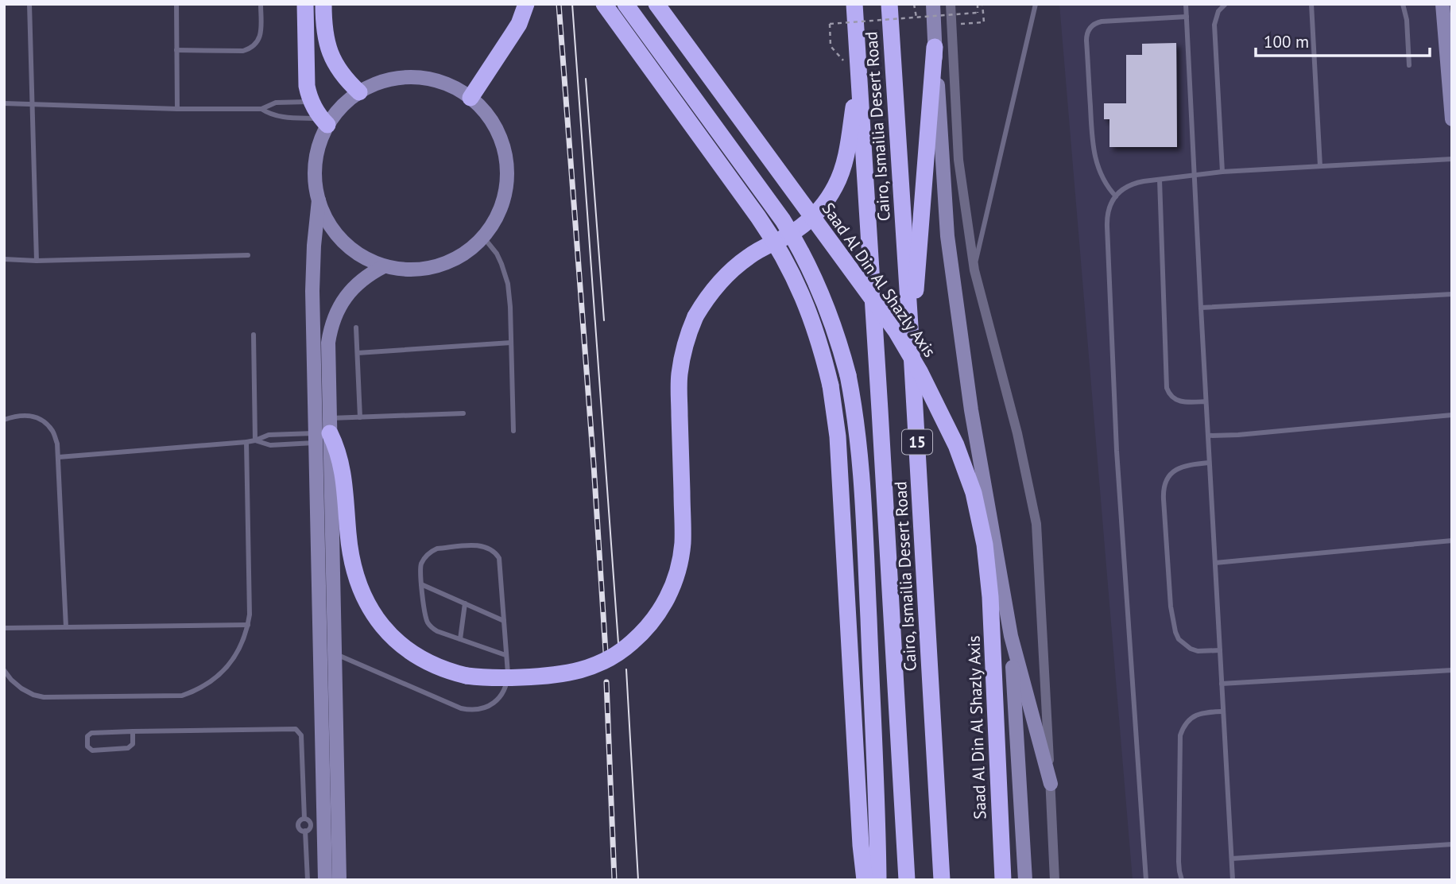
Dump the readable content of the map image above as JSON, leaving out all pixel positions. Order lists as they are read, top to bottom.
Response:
{
  "streets": {
    "highway": ["Cairo, Ismailia Desert Road", "Saad Al Din Al Shazly Axis", "15"]
  },
  "scale_bar": "100 m"
}
